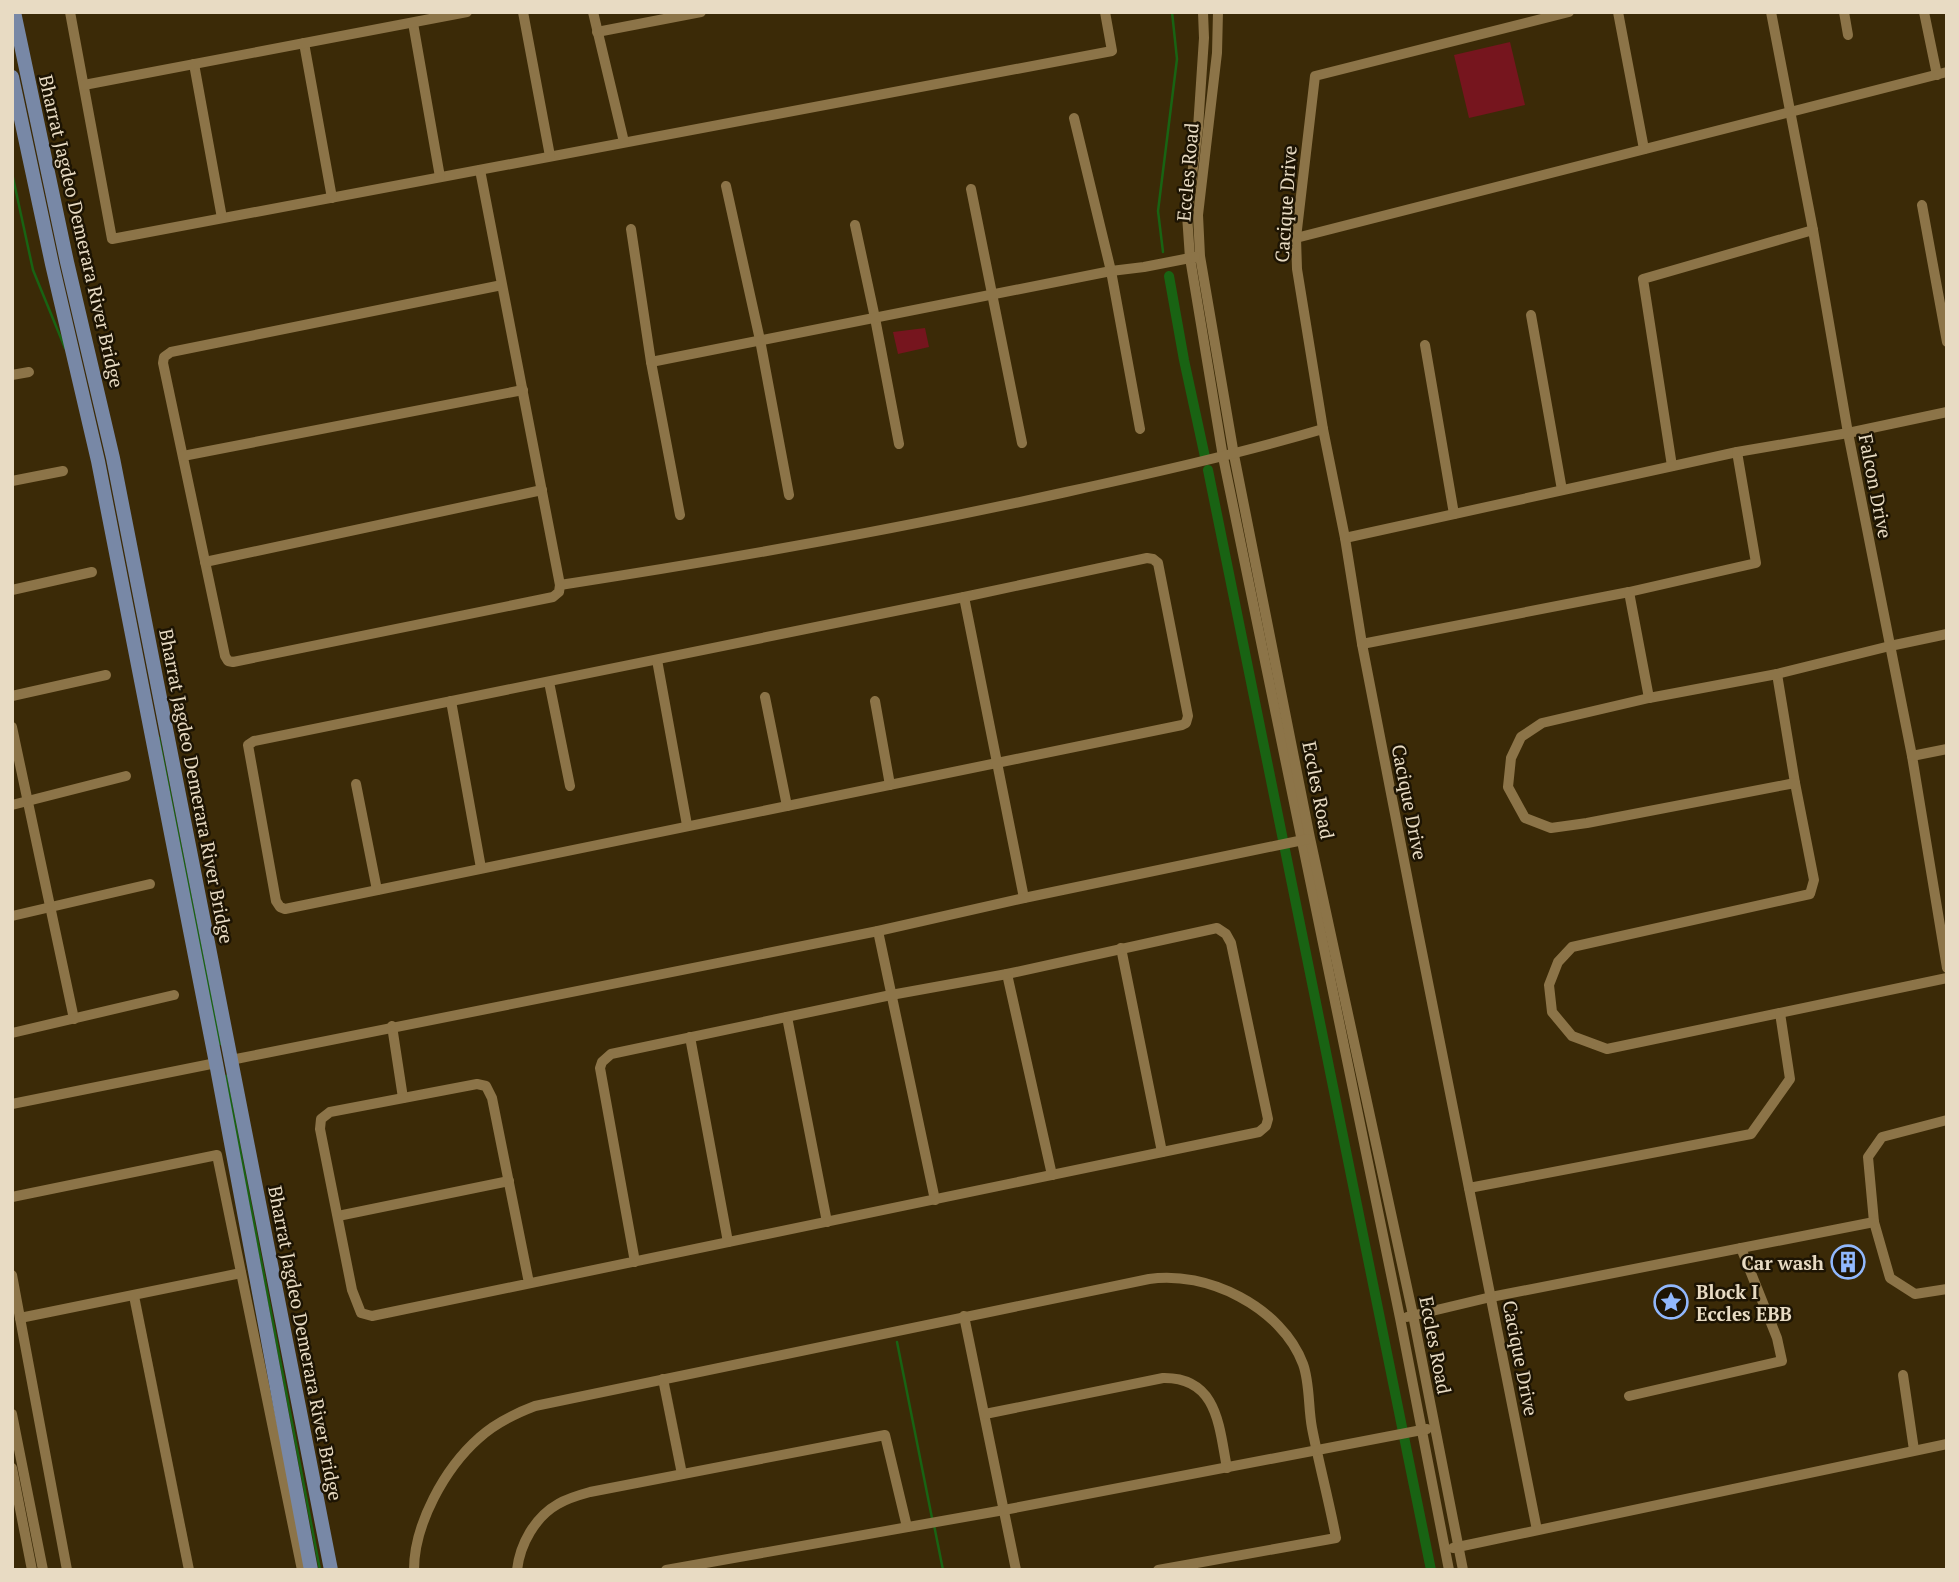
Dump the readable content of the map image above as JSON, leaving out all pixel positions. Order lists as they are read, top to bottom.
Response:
{
  "streets": {
    "main road": ["Bharrat Jagdeo Demerara River Bridge"],
    "street": ["Eccles Road", "Cacique Drive", "Falcon Drive"]
  },
  "places": {
    "building": ["Car wash"],
    "place": ["Block I Eccles EBB"]
  }
}
